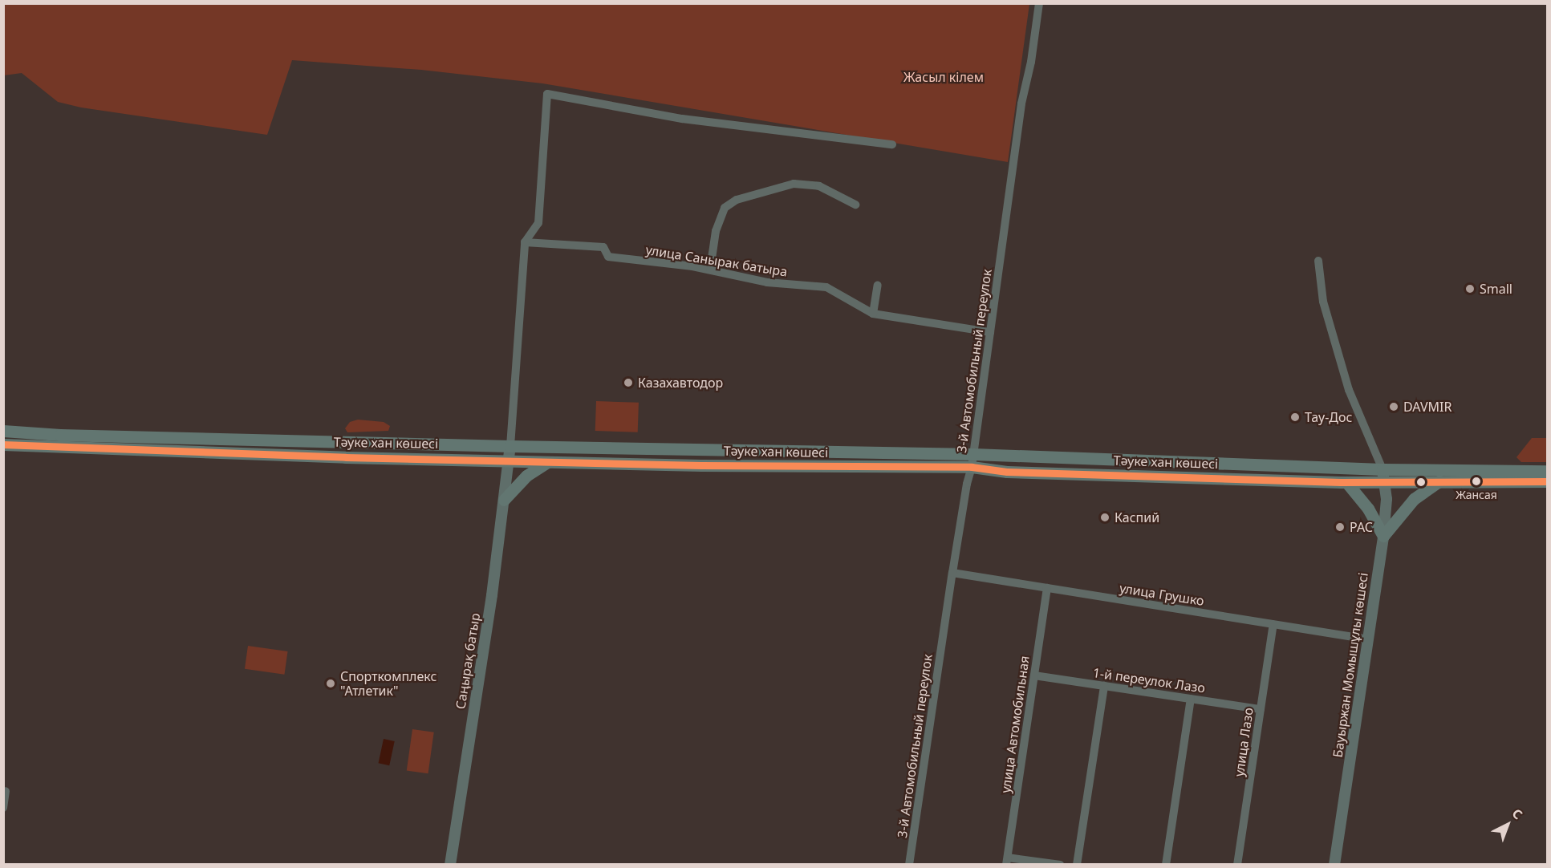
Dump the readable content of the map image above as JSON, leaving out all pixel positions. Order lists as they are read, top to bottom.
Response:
{
  "streets": {
    "main road": ["Тәуке хан көшесі"],
    "street": [
      "улица Санырак батыра",
      "3-й Автомобильный переулок",
      "улица Грушко",
      "Саңырақ батыр",
      "Бауыржан Момышұлы көшесі",
      "1-й переулок Лазо",
      "улица Автомобильная",
      "улица Лазо"
    ]
  },
  "crossings": [
    ["улица Санырак батыра", "3-й Автомобильный переулок"],
    ["3-й Автомобильный переулок", "Тәуке хан көшесі"],
    ["3-й Автомобильный переулок", "улица Грушко"],
    ["Тәуке хан көшесі", "Саңырақ батыр"],
    ["Тәуке хан көшесі", "Бауыржан Момышұлы көшесі"],
    ["улица Грушко", "Бауыржан Момышұлы көшесі"],
    ["улица Грушко", "улица Автомобильная"],
    ["улица Грушко", "улица Лазо"],
    ["1-й переулок Лазо", "улица Автомобильная"],
    ["1-й переулок Лазо", "улица Лазо"]
  ],
  "parks": ["Жасыл кілем"],
  "places": [
    "Small",
    "Казахавтодор",
    "DAVMIR",
    "Тау-Дос",
    "Жансая",
    "Каспий",
    "РАС",
    "Спорткомплекс \"Атлетик\""
  ],
  "north": "top right"
}
